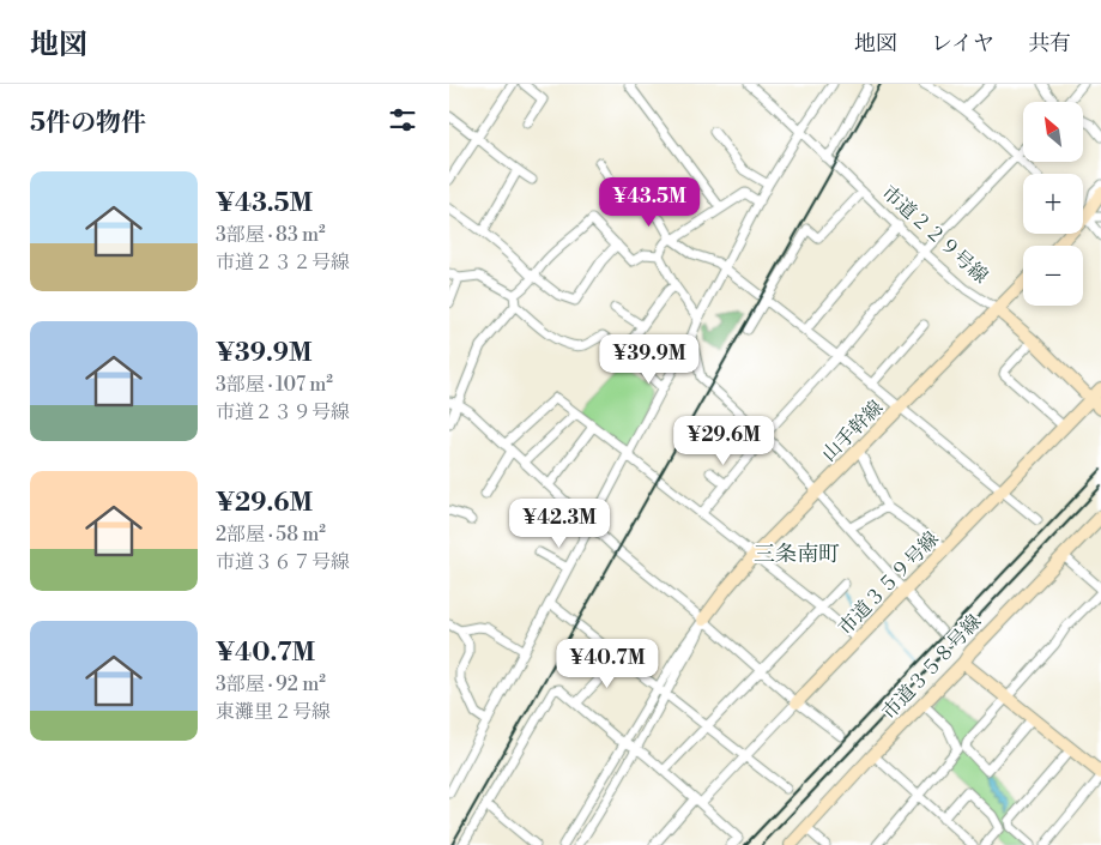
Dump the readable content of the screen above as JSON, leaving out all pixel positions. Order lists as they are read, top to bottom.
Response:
{
  "streets": {
    "street": [
      "市道２２９号線",
      "山手幹線",
      "市道３５９号線",
      "市道３５８号線"
    ]
  },
  "crossings": [
    ["市道２２９号線", "山手幹線"],
    ["市道２２９号線", "市道３５９号線"]
  ],
  "districts": ["三条南町"],
  "north": "top left",
  "page": {
    "header": "地図",
    "nav": ["地図", "レイヤ", "共有"],
    "heading": "5件の物件",
    "map_buttons": ["+", "−"],
    "list": [
      {
        "name": "¥43.5M",
        "note": "3部屋 · 83 m² · 市道２３２号線"
      },
      {
        "name": "¥39.9M",
        "note": "3部屋 · 107 m² · 市道２３９号線"
      },
      {
        "name": "¥29.6M",
        "note": "2部屋 · 58 m² · 市道３６７号線"
      },
      {
        "name": "¥40.7M",
        "note": "3部屋 · 92 m² · 東灘里２号線"
      }
    ],
    "price": [
      "¥43.5M",
      "¥39.9M",
      "¥29.6M",
      "¥42.3M",
      "¥40.7M"
    ]
  }
}
